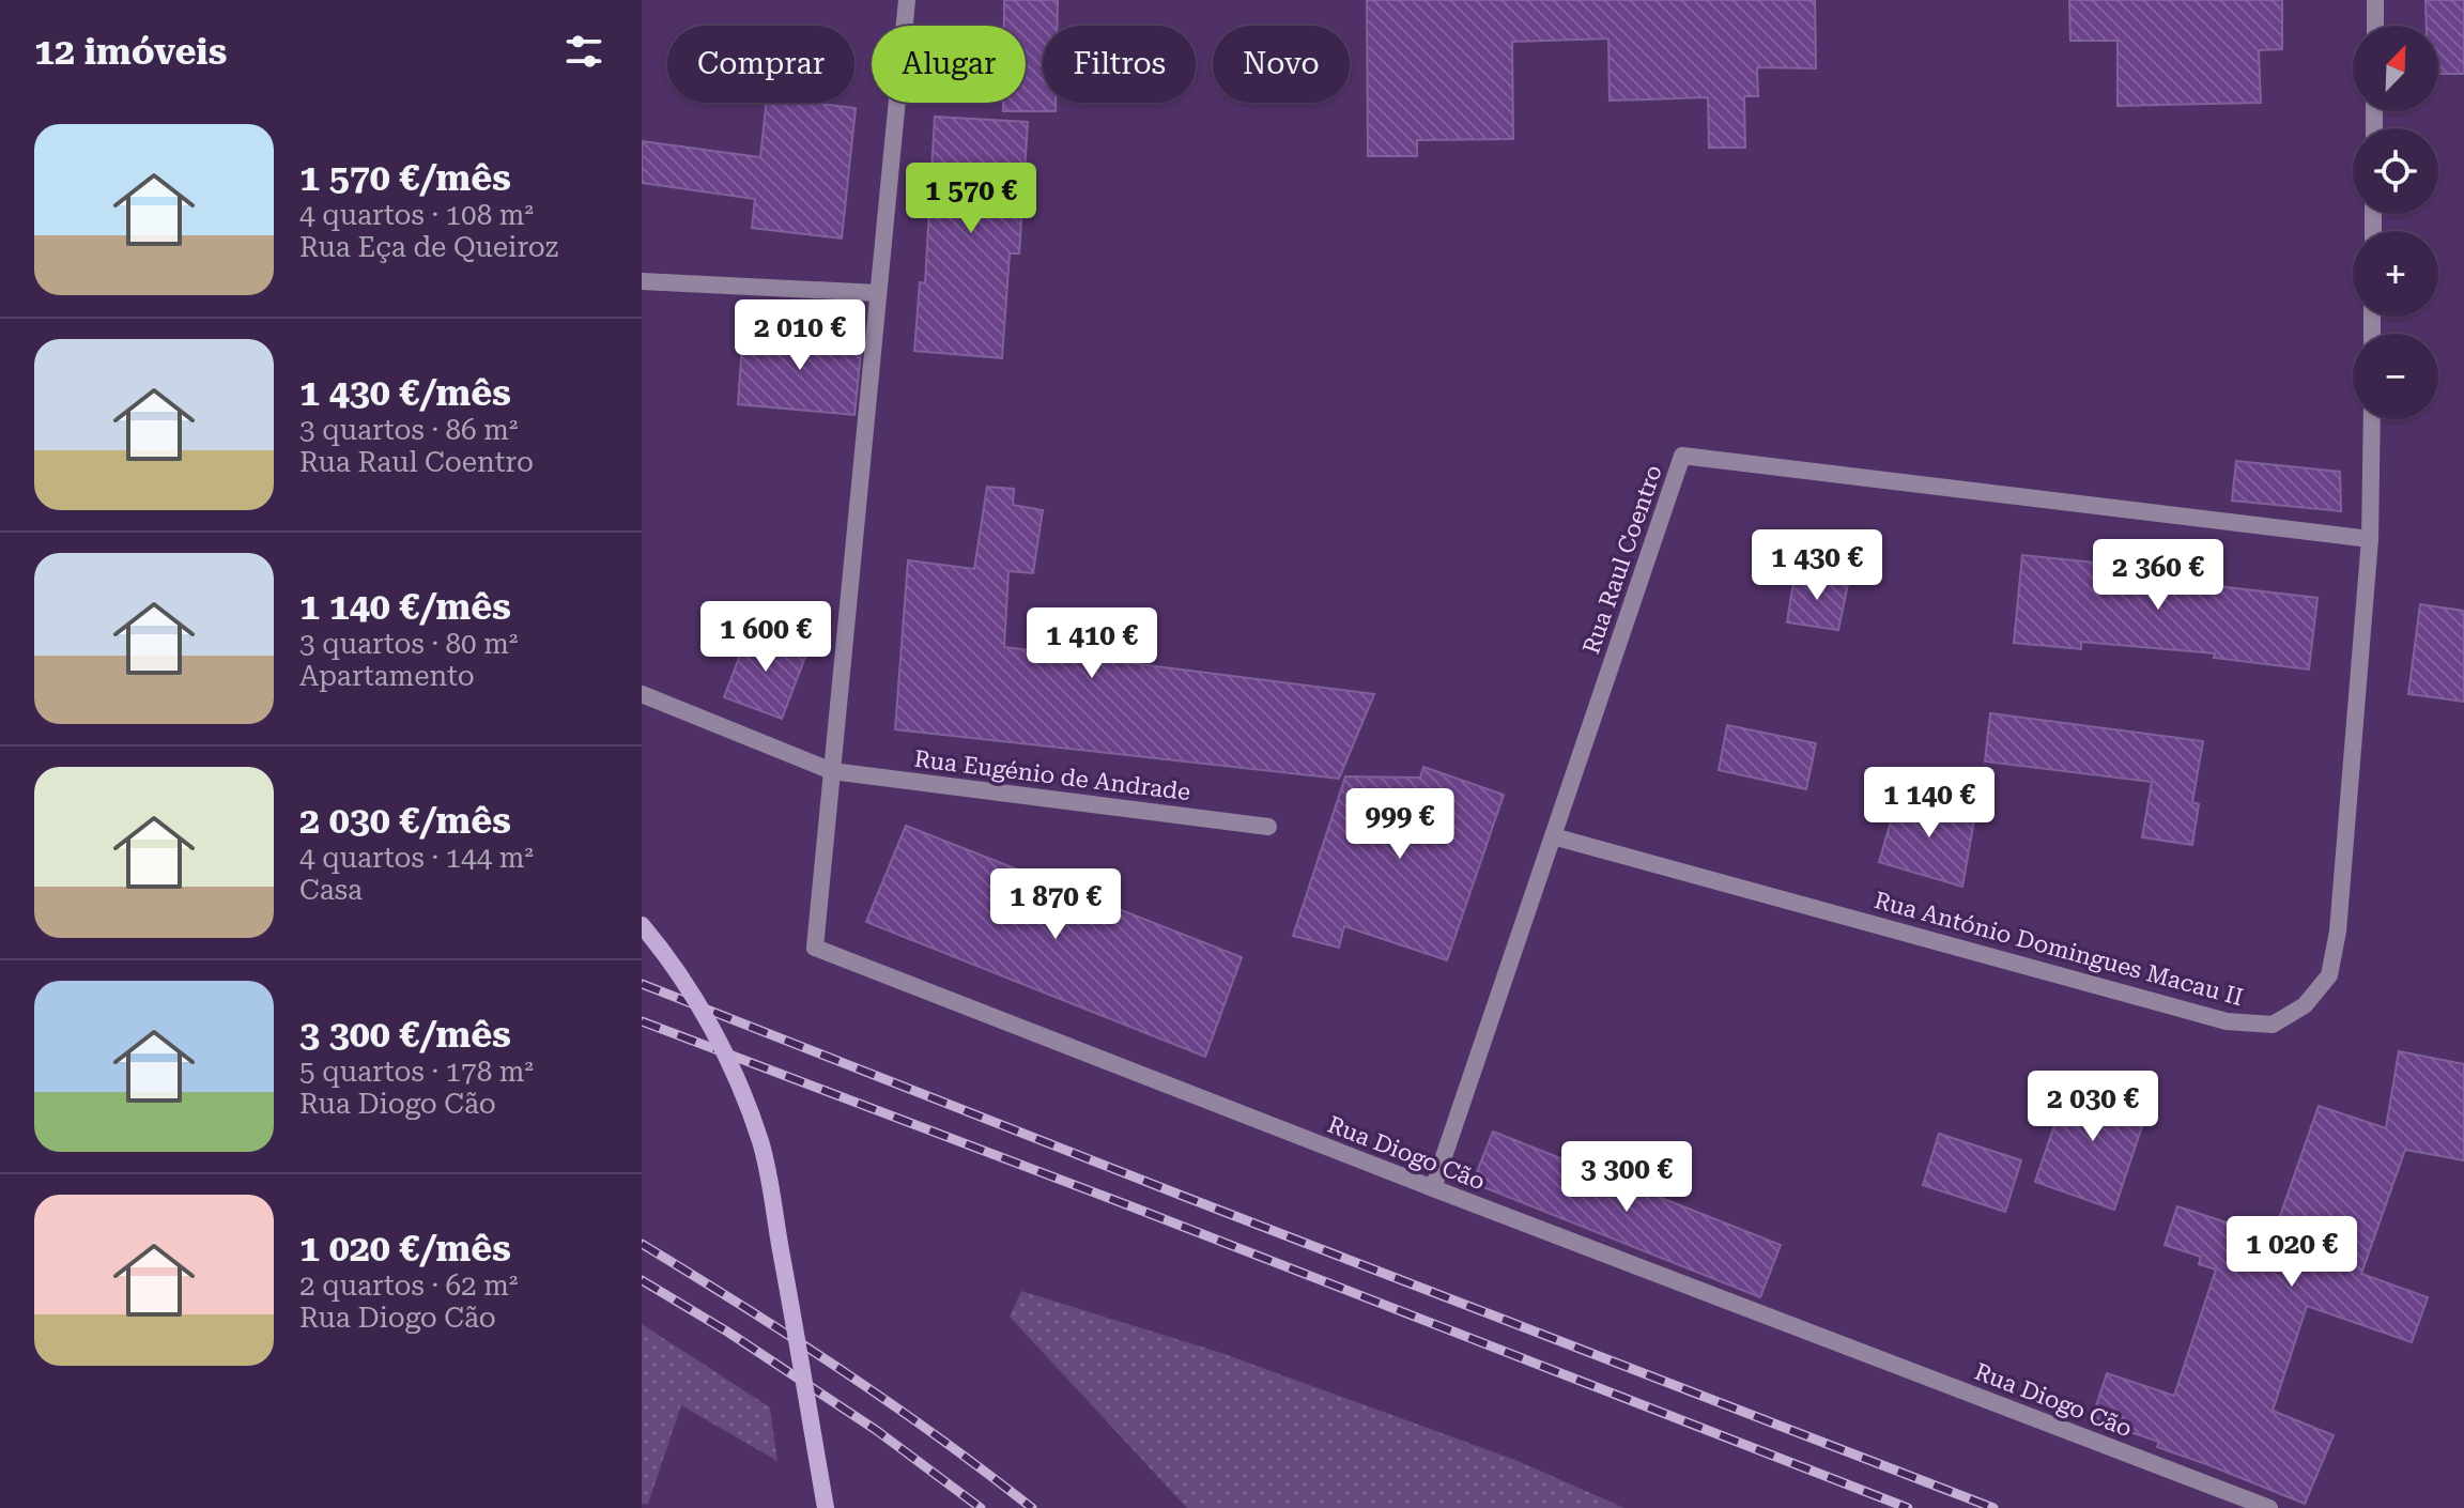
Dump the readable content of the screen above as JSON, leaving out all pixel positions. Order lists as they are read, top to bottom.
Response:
{
  "streets": {
    "street": [
      "Rua Raul Coentro",
      "Rua Eugénio de Andrade",
      "Rua António Domingues Macau II",
      "Rua Diogo Cão"
    ]
  },
  "crossings": [
    ["Rua Raul Coentro", "Rua António Domingues Macau II"],
    ["Rua Raul Coentro", "Rua Diogo Cão"],
    ["Rua Eugénio de Andrade", "Rua Diogo Cão"]
  ],
  "north": "top right",
  "page": {
    "heading": "12 imóveis",
    "map_buttons": ["+", "−"],
    "chip": [
      "Comprar",
      "Alugar",
      "Filtros",
      "Novo"
    ],
    "list": [
      {
        "name": "1 570 €/mês",
        "note": "4 quartos · 108 m² · Rua Eça de Queiroz"
      },
      {
        "name": "1 430 €/mês",
        "note": "3 quartos · 86 m² · Rua Raul Coentro"
      },
      {
        "name": "1 140 €/mês",
        "note": "3 quartos · 80 m² · Apartamento"
      },
      {
        "name": "2 030 €/mês",
        "note": "4 quartos · 144 m² · Casa"
      },
      {
        "name": "3 300 €/mês",
        "note": "5 quartos · 178 m² · Rua Diogo Cão"
      },
      {
        "name": "1 020 €/mês",
        "note": "2 quartos · 62 m² · Rua Diogo Cão"
      }
    ],
    "price": [
      "1 570 €",
      "2 010 €",
      "1 430 €",
      "2 360 €",
      "1 600 €",
      "1 410 €",
      "1 140 €",
      "999 €",
      "1 870 €",
      "2 030 €",
      "3 300 €",
      "1 020 €"
    ]
  }
}
